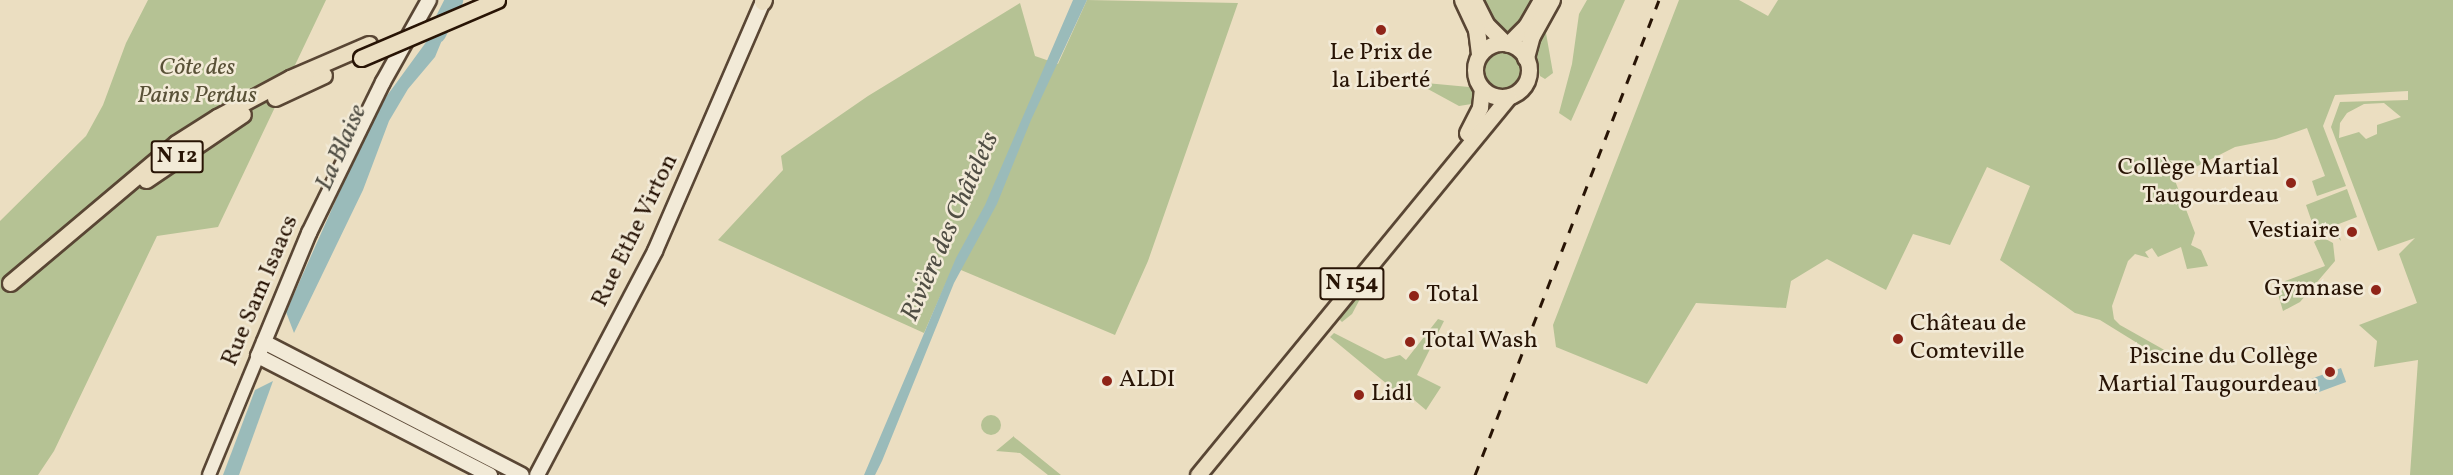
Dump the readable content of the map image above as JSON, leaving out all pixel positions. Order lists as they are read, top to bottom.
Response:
{
  "streets": {
    "main road": [
      "N 12",
      "Rue Ethe Virton",
      "N 154",
      "Rue Sam Isaacs"
    ]
  },
  "water": ["La Blaise", "Rivière des Châtelets"],
  "parks": ["Côte des Pains Perdus"],
  "places": [
    "Le Prix de la Liberté",
    "Collège Martial Taugourdeau",
    "Vestiaire",
    "Gymnase",
    "Total",
    "Château de Comteville",
    "Total Wash",
    "Piscine du Collège Martial Taugourdeau",
    "ALDI",
    "Lidl"
  ]
}
